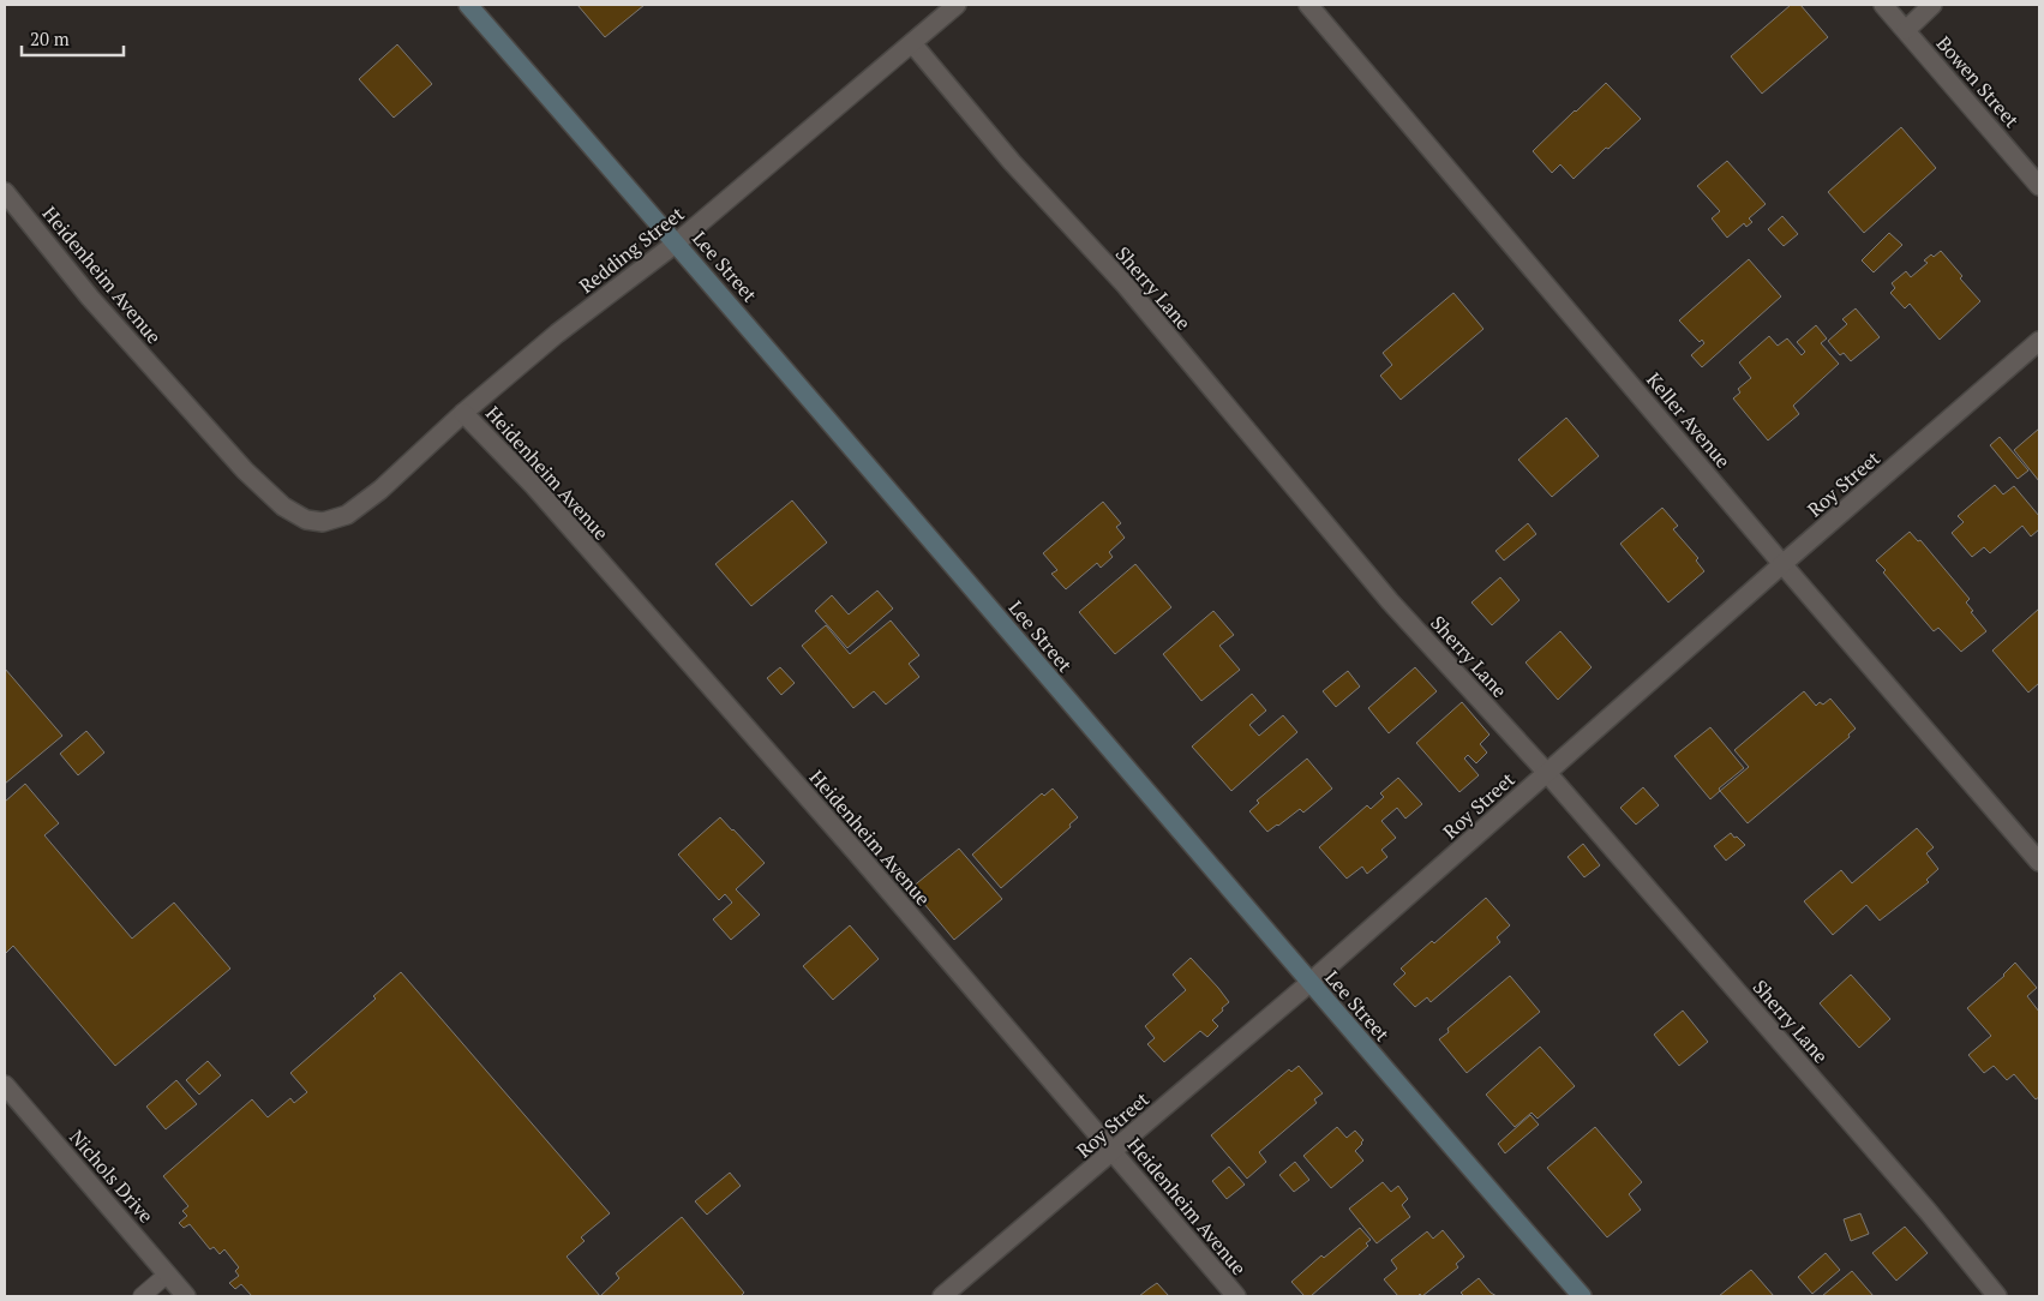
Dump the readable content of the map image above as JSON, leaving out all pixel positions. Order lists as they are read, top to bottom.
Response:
{
  "streets": {
    "street": [
      "Bowen Street",
      "Redding Street",
      "Lee Street",
      "Heidenheim Avenue",
      "Sherry Lane",
      "Keller Avenue",
      "Roy Street",
      "Nichols Drive"
    ]
  },
  "crossings": [
    ["Redding Street", "Lee Street"],
    ["Redding Street", "Heidenheim Avenue"],
    ["Redding Street", "Sherry Lane"],
    ["Lee Street", "Roy Street"],
    ["Heidenheim Avenue", "Roy Street"],
    ["Sherry Lane", "Roy Street"],
    ["Keller Avenue", "Roy Street"]
  ],
  "scale_bar": "20 m"
}
